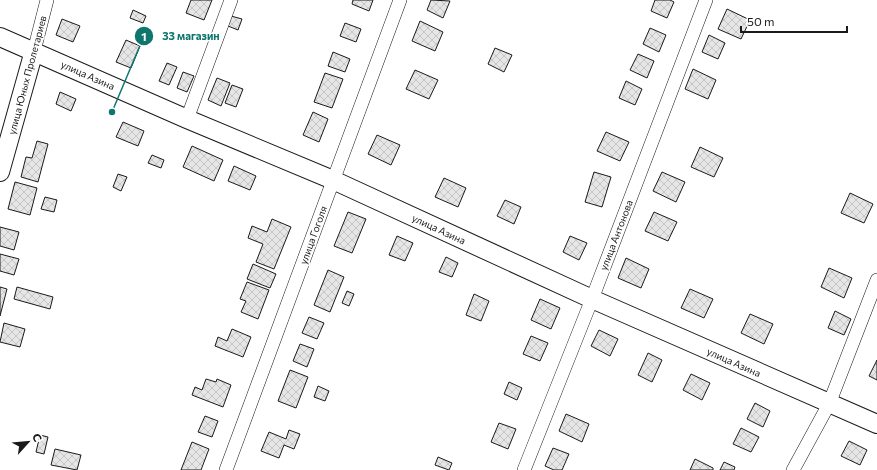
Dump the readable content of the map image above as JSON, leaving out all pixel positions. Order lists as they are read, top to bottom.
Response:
{
  "streets": {
    "main road": ["улица Юных Пролетариев", "улица Азина"],
    "street": ["улица Гоголя", "улица Антонова"]
  },
  "crossings": [
    ["улица Юных Пролетариев", "улица Азина"],
    ["улица Азина", "улица Гоголя"],
    ["улица Азина", "улица Антонова"]
  ],
  "places": ["33 магазин"],
  "scale_bar": "50 m",
  "north": "top right"
}
